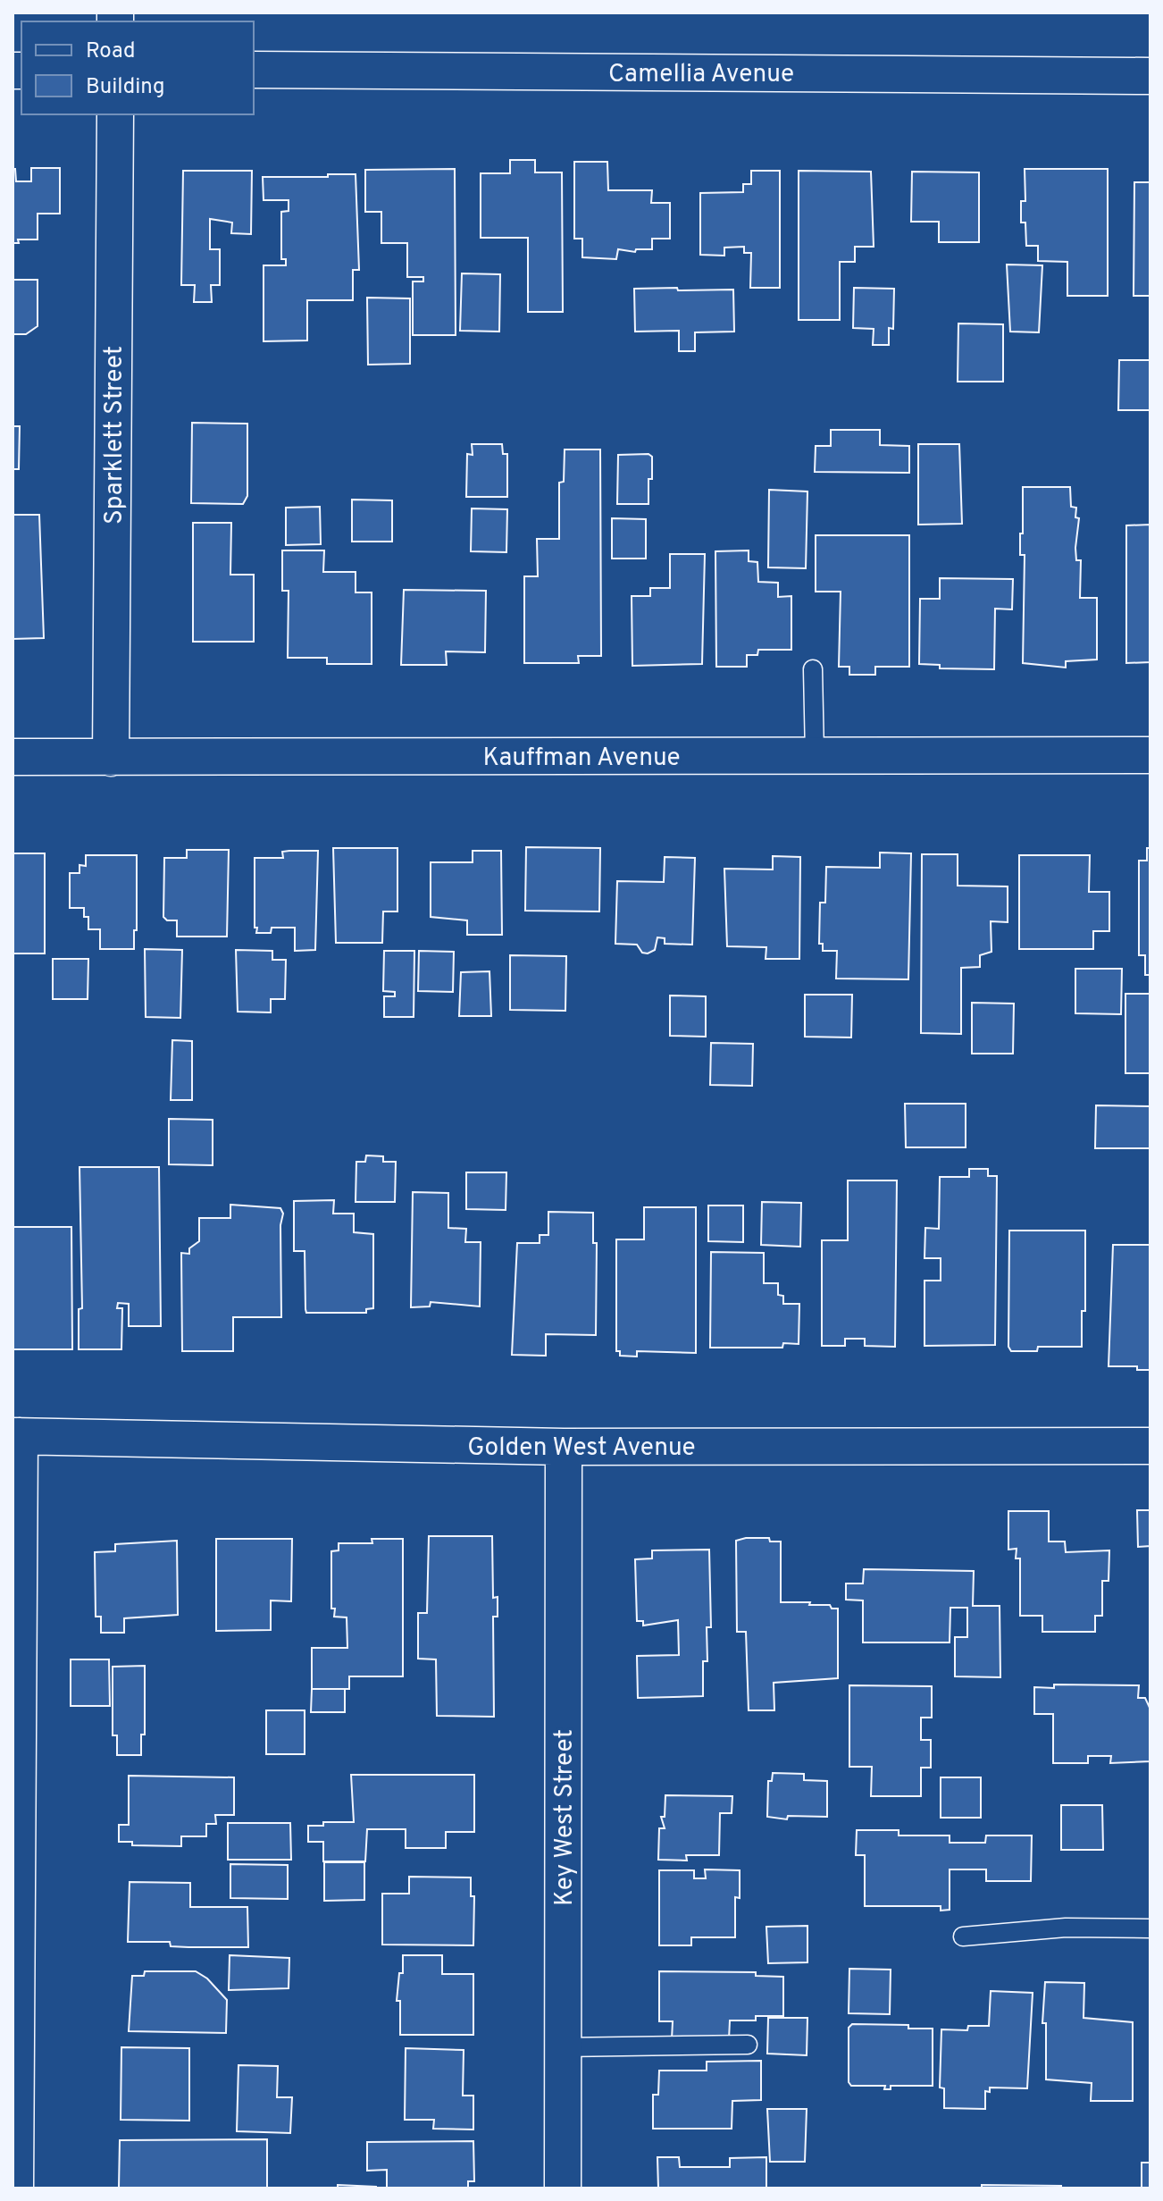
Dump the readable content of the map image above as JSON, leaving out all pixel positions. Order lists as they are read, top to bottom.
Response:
{
  "streets": {
    "street": [
      "Camellia Avenue",
      "Sparklett Street",
      "Kauffman Avenue",
      "Golden West Avenue",
      "Key West Street"
    ]
  },
  "crossings": [
    ["Sparklett Street", "Kauffman Avenue"],
    ["Golden West Avenue", "Key West Street"]
  ],
  "legend": ["Road", "Building"]
}
